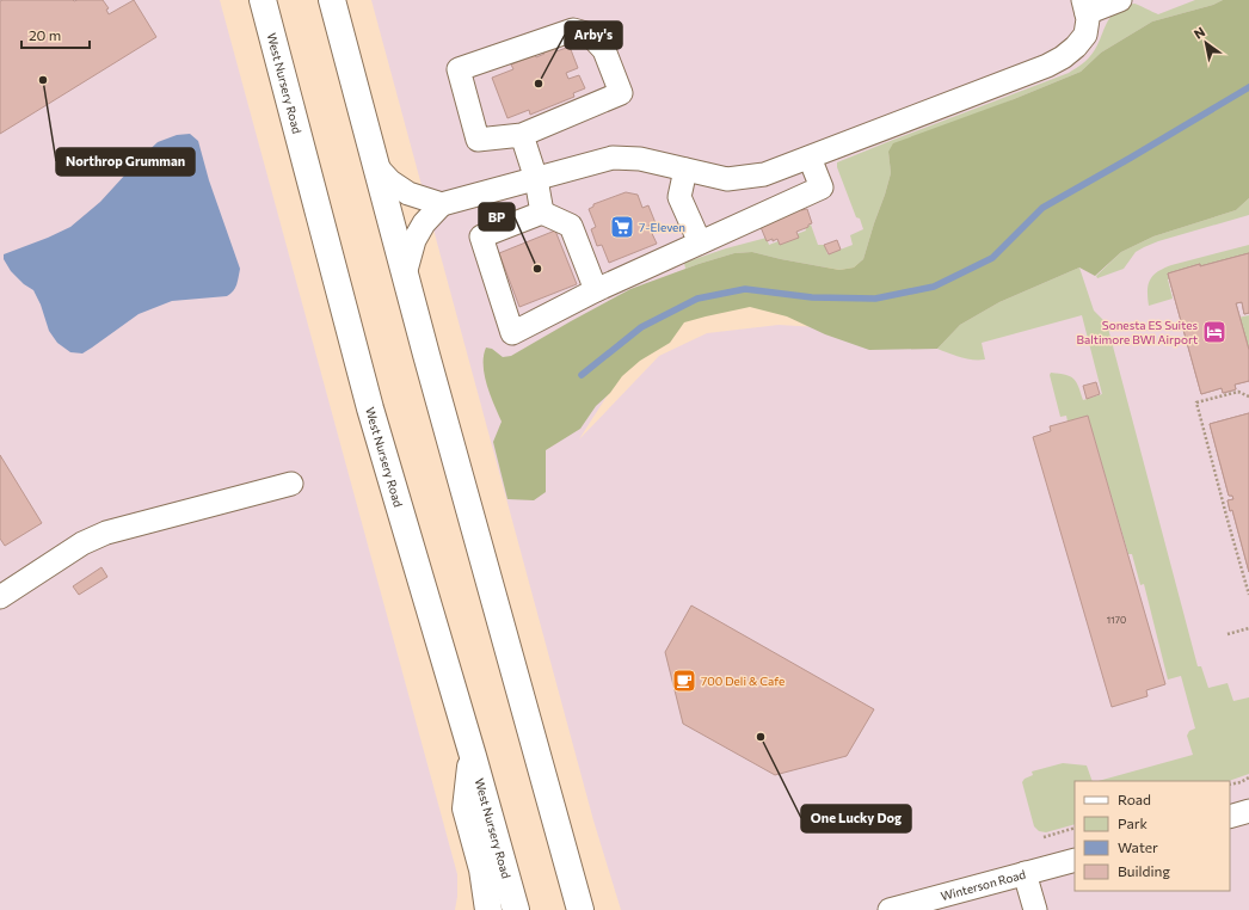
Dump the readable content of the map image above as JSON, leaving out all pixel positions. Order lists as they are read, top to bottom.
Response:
{
  "streets": {
    "main road": ["West Nursery Road"],
    "street": ["Winterson Road"]
  },
  "places": {
    "other": [
      "Northrop Grumman",
      "Arby's",
      "BP",
      "One Lucky Dog"
    ],
    "supermarket": ["7-Eleven"],
    "hotel": ["Sonesta ES Suites Baltimore BWI Airport"],
    "cafe": ["700 Deli & Cafe"]
  },
  "house_numbers": ["1170"],
  "legend": [
    "Road",
    "Park",
    "Water",
    "Building"
  ],
  "scale_bar": "20 m",
  "north": "top left"
}
